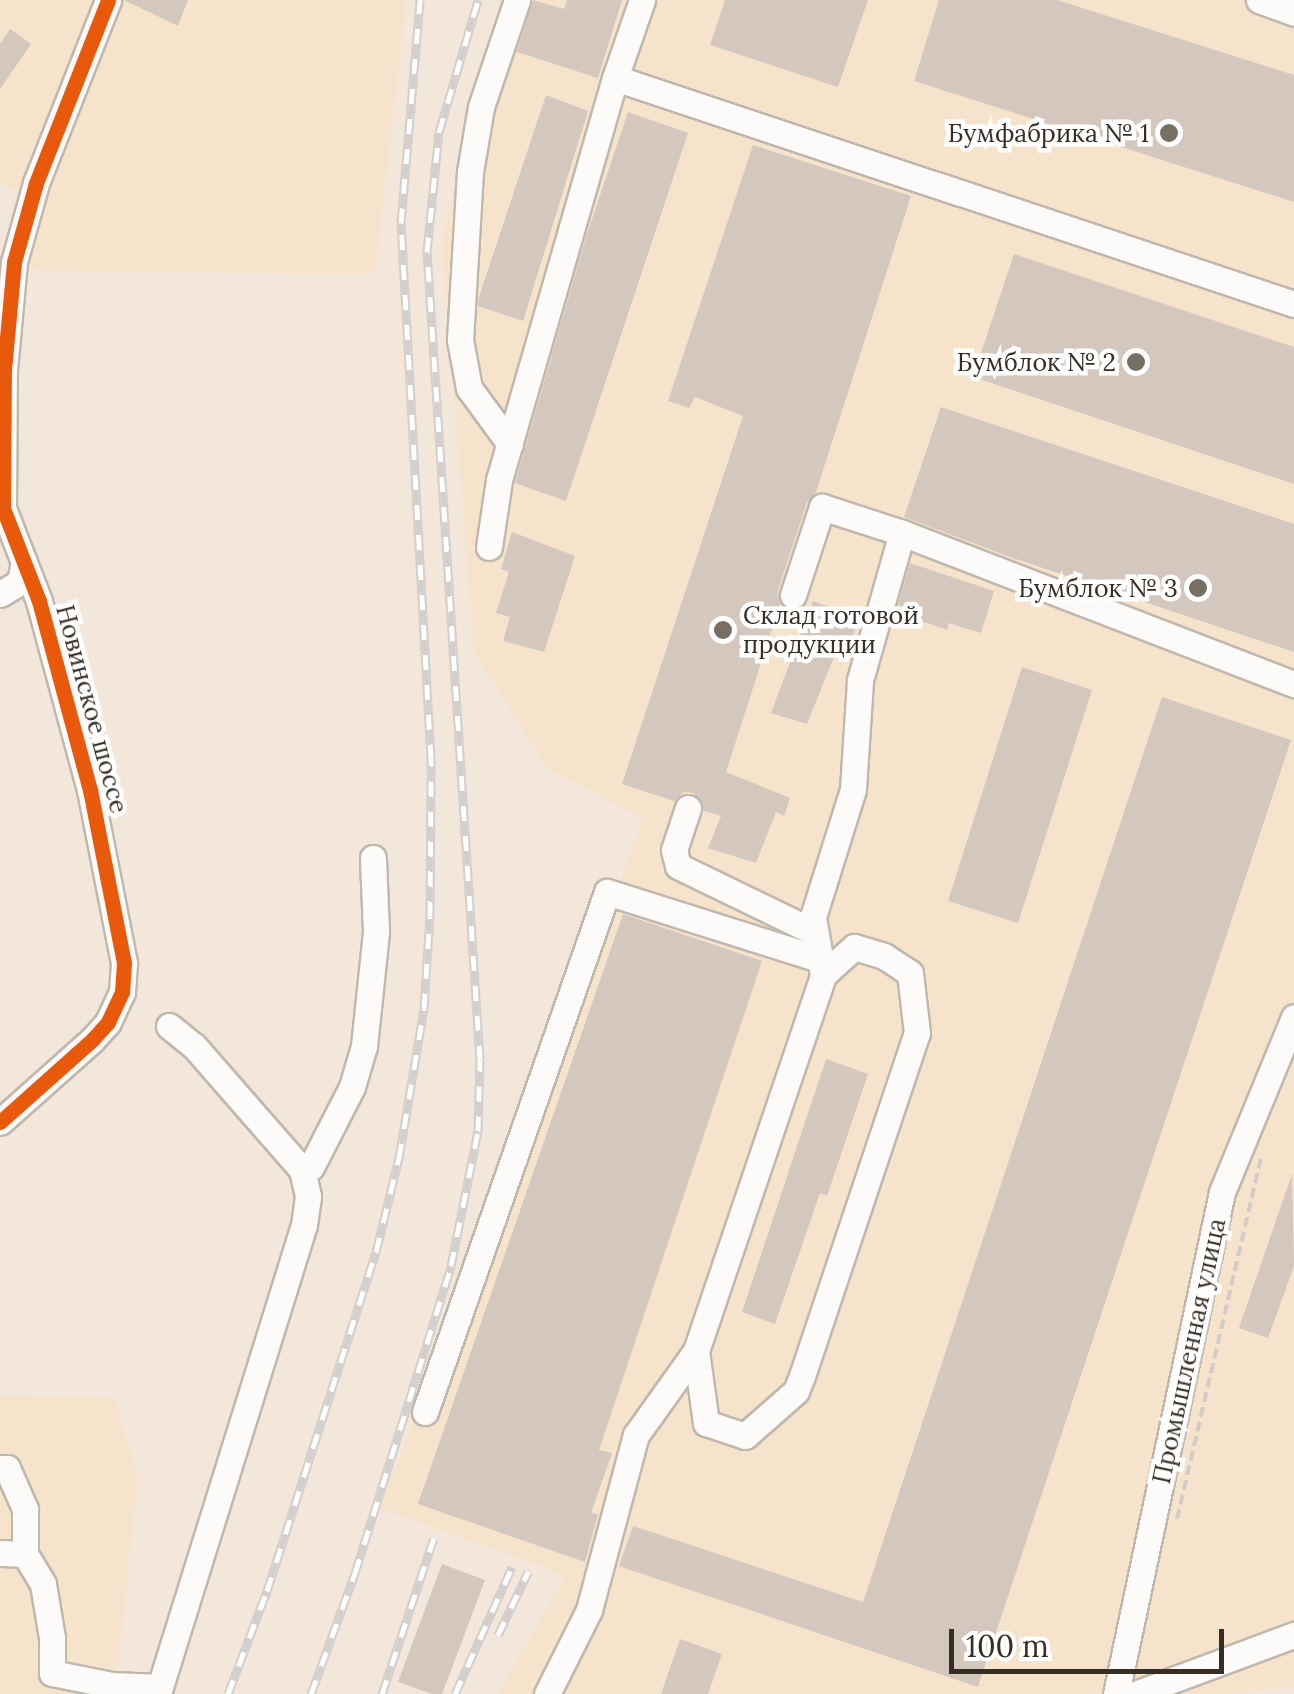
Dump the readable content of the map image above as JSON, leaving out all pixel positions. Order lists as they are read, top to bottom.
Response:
{
  "streets": {
    "street": ["Новинское шоссе", "Промышленная улица"]
  },
  "places": [
    "Бумфабрика № 1",
    "Бумблок № 2",
    "Бумблок № 3",
    "Склад готовой продукции"
  ],
  "scale_bar": "100 m"
}
